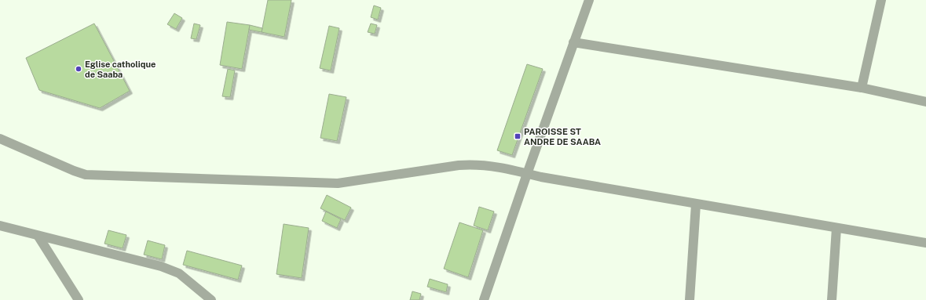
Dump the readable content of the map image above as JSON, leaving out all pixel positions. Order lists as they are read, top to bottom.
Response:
{
  "places": {
    "other": ["Eglise catholique de Saaba"],
    "transit": ["PAROISSE ST ANDRE DE SAABA"]
  }
}
